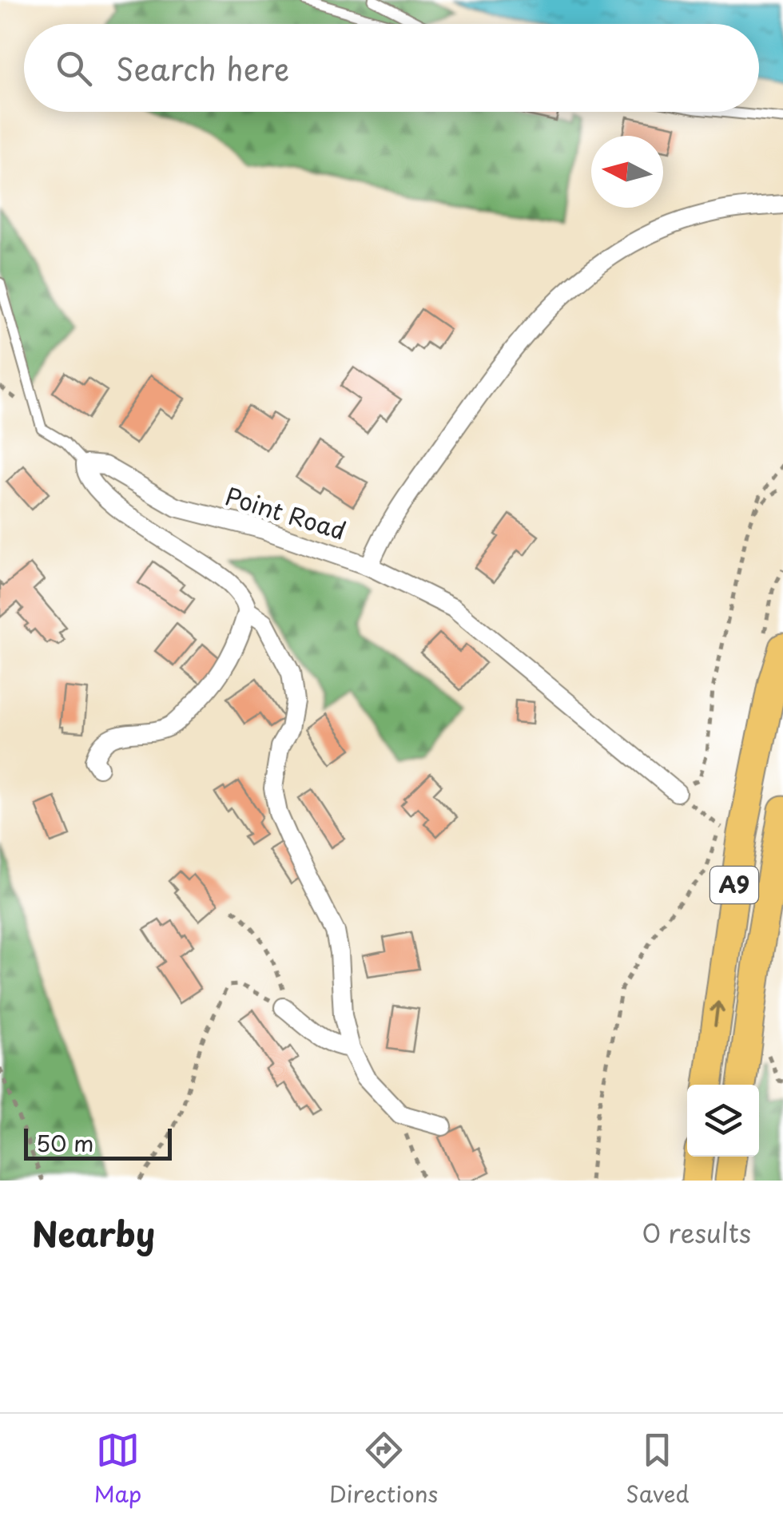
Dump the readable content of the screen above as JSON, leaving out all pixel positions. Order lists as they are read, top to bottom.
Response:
{
  "streets": {
    "highway": ["A9"],
    "street": ["Point Road"]
  },
  "scale_bar": "50 m",
  "north": "left",
  "page": {
    "search": "Search here",
    "scale": "50 m",
    "heading": ["Nearby", "0 results"],
    "nav": ["Map", "Directions", "Saved"]
  }
}
